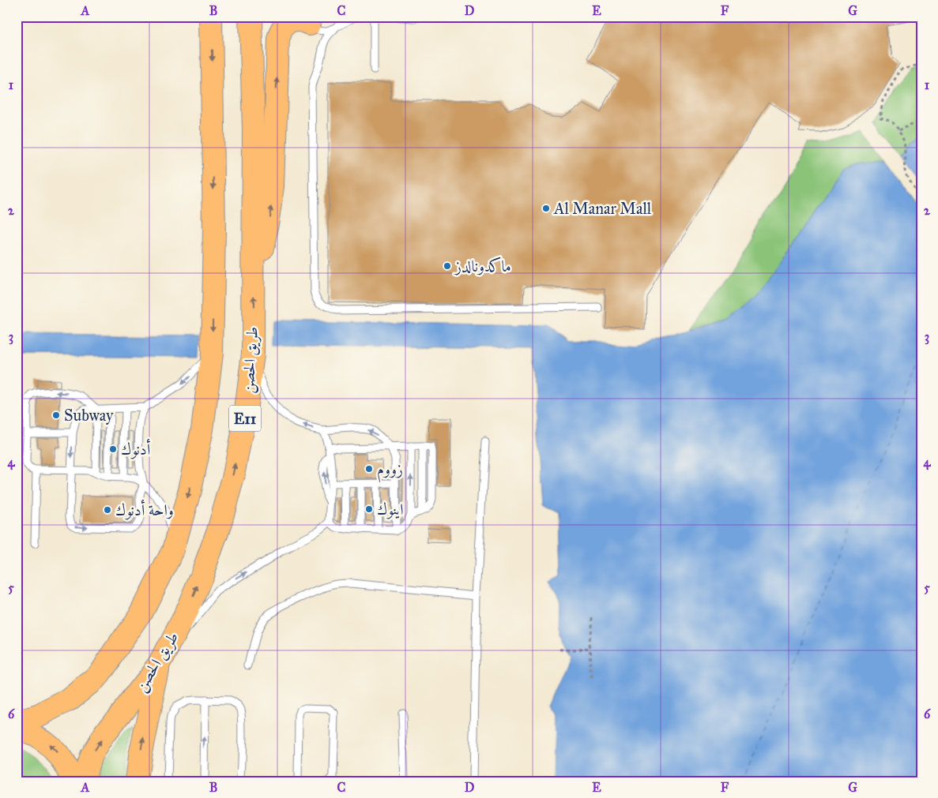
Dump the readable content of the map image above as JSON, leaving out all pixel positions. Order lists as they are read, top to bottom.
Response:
{
  "streets": {
    "main road": ["طريق الحصن", "E11"]
  },
  "places": [
    "Al Manar Mall",
    "ماكدونالدز",
    "Subway",
    "أدنوك",
    "زووم",
    "اينوك",
    "واحة أدنوك"
  ],
  "grid": {
    "columns": [
      "A",
      "B",
      "C",
      "D",
      "E",
      "F",
      "G"
    ],
    "rows": [
      "1",
      "2",
      "3",
      "4",
      "5",
      "6"
    ]
  }
}
